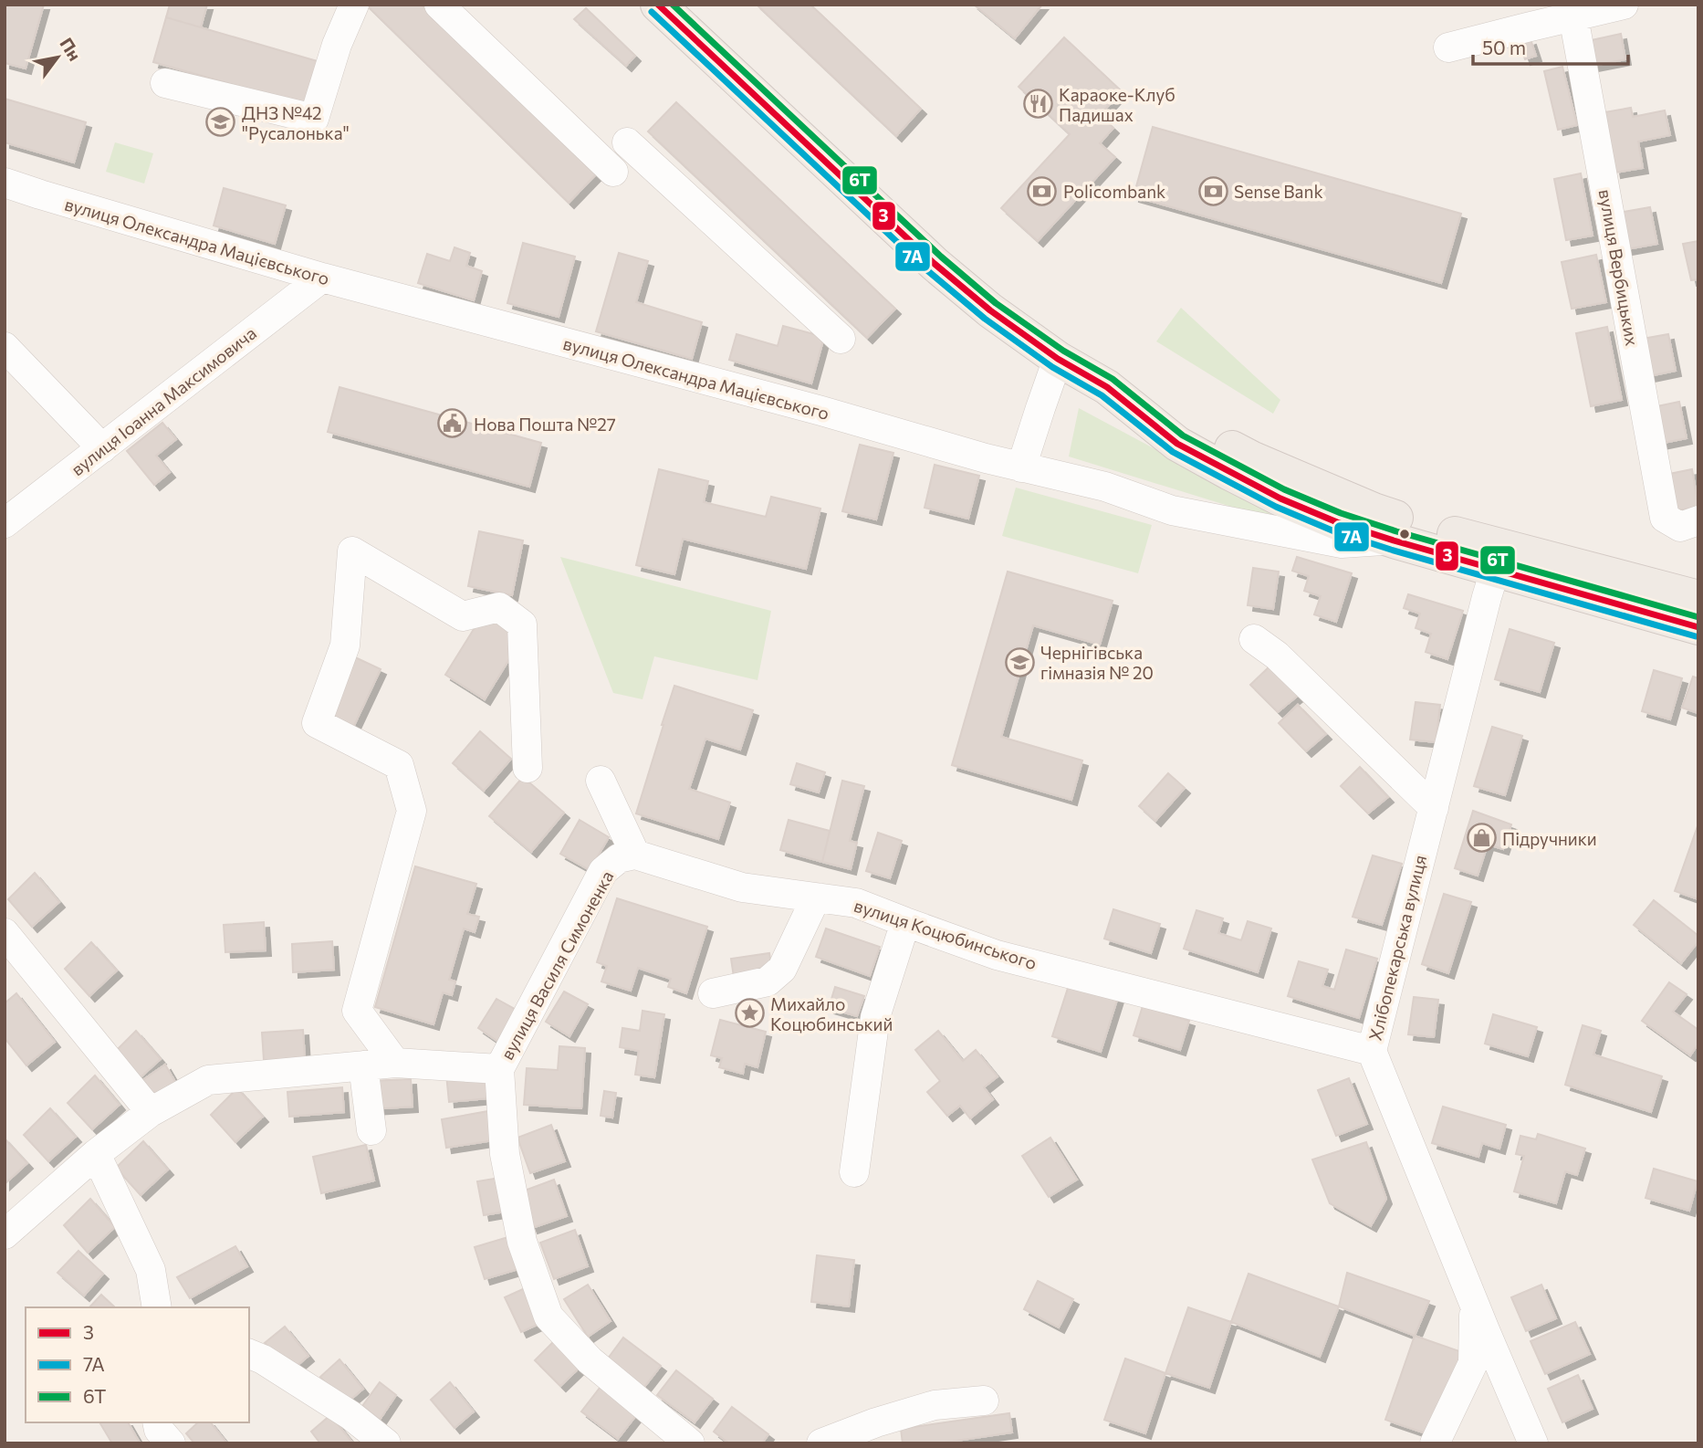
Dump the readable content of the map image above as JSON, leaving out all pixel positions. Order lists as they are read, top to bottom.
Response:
{
  "streets": {
    "street": [
      "вулиця Олександра Мацієвського",
      "вулиця Вербицьких",
      "вулиця Іоанна Максимовича",
      "вулиця Коцюбинського",
      "Хлібопекарська вулиця",
      "вулиця Василя Симоненка"
    ]
  },
  "crossings": [
    ["вулиця Олександра Мацієвського", "вулиця Іоанна Максимовича"],
    ["вулиця Коцюбинського", "Хлібопекарська вулиця"],
    ["вулиця Коцюбинського", "вулиця Василя Симоненка"]
  ],
  "places": {
    "restaurant": ["Караоке-Клуб Падишах"],
    "school or university": ["ДНЗ №42 \"Русалонька\"", "Чернігівська гімназія № 20"],
    "bank": ["Policombank", "Sense Bank"],
    "public building": ["Нова Пошта №27"],
    "shop": ["Підручники"],
    "place": ["Михайло Коцюбинський"]
  },
  "lines": ["transit line 3", "transit line 6Т", "transit line 7А"],
  "legend": ["3", "7А", "6Т"],
  "scale_bar": "50 m",
  "north": "top right"
}
